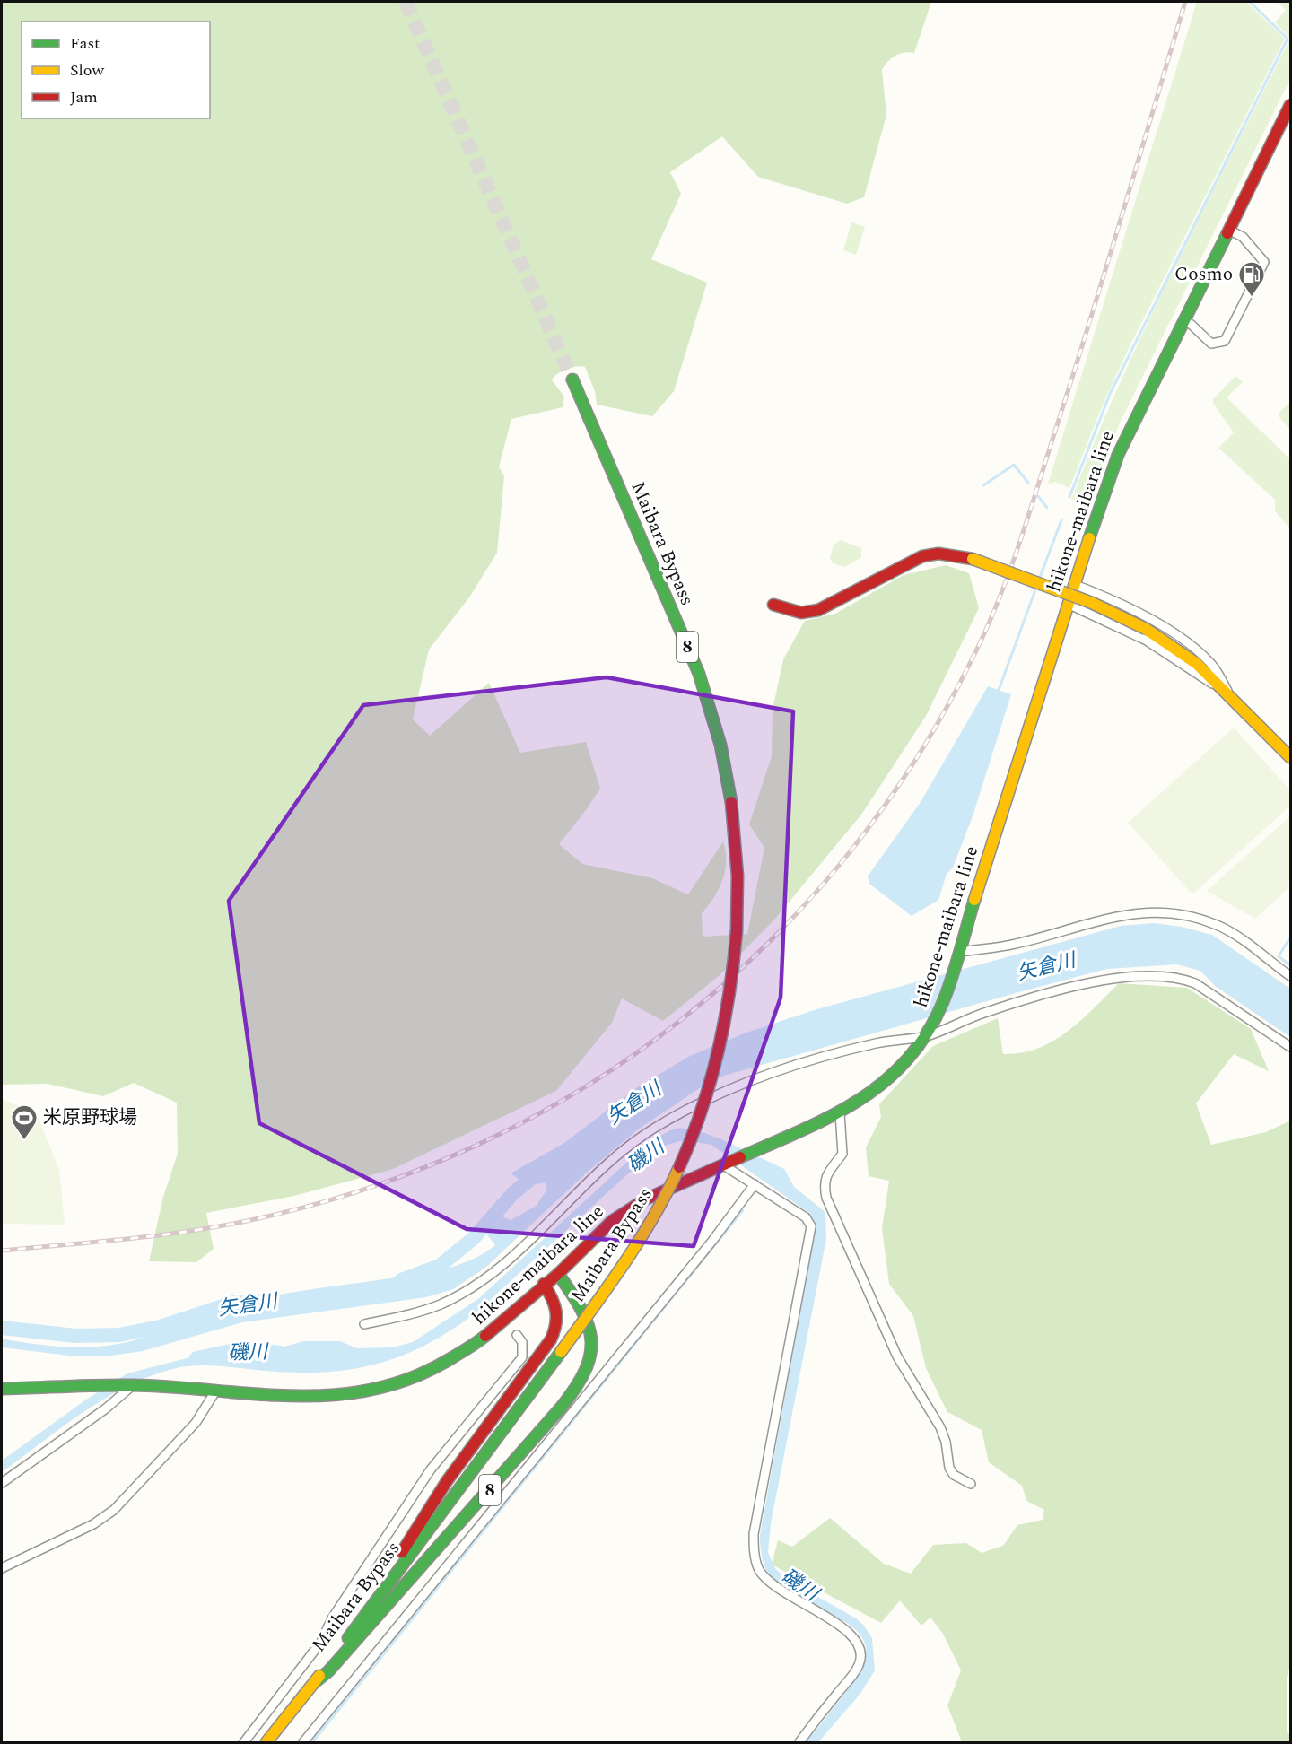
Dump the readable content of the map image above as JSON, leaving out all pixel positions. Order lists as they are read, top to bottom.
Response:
{
  "streets": {
    "main road": ["hikone-maibara line", "Maibara Bypass", "8"]
  },
  "crossings": [
    ["hikone-maibara line", "8"],
    ["Maibara Bypass", "8"]
  ],
  "water": ["矢倉川", "磯川"],
  "places": {
    "fuel station": ["Cosmo"],
    "sports": ["米原野球場"]
  },
  "legend": ["Fast", "Slow", "Jam"]
}
